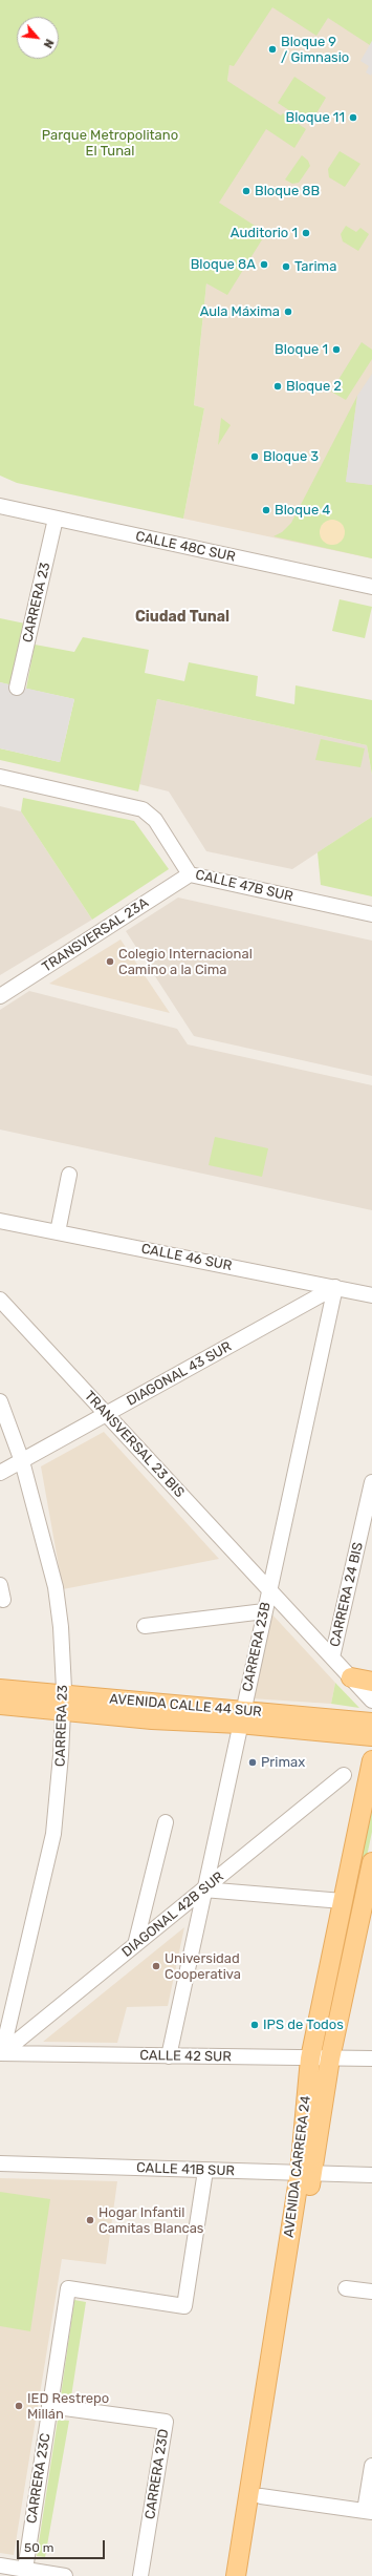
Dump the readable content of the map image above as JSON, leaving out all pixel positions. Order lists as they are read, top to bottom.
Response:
{
  "streets": {
    "main road": ["AVENIDA CALLE 44 SUR", "AVENIDA CARRERA 24"],
    "street": [
      "CALLE 48C SUR",
      "CARRERA 23",
      "CALLE 47B SUR",
      "TRANSVERSAL 23A",
      "CALLE 46 SUR",
      "DIAGONAL 43 SUR",
      "TRANSVERSAL 23 BIS",
      "CARRERA 24 BIS",
      "CARRERA 23B",
      "DIAGONAL 42B SUR",
      "CALLE 42 SUR",
      "CALLE 41B SUR",
      "CARRERA 23D",
      "CARRERA 23C"
    ]
  },
  "crossings": [
    ["CALLE 48C SUR", "CARRERA 23"],
    ["CARRERA 23", "DIAGONAL 43 SUR"],
    ["CARRERA 23", "AVENIDA CALLE 44 SUR"],
    ["CARRERA 23", "DIAGONAL 42B SUR"],
    ["CARRERA 23", "CALLE 42 SUR"],
    ["CALLE 47B SUR", "TRANSVERSAL 23A"],
    ["CALLE 46 SUR", "DIAGONAL 43 SUR"],
    ["CALLE 46 SUR", "CARRERA 23B"],
    ["DIAGONAL 43 SUR", "TRANSVERSAL 23 BIS"],
    ["DIAGONAL 43 SUR", "CARRERA 23B"],
    ["TRANSVERSAL 23 BIS", "CARRERA 24 BIS"],
    ["TRANSVERSAL 23 BIS", "CARRERA 23B"],
    ["CARRERA 23B", "AVENIDA CALLE 44 SUR"],
    ["CARRERA 23B", "DIAGONAL 42B SUR"],
    ["CARRERA 23B", "CALLE 42 SUR"],
    ["DIAGONAL 42B SUR", "CALLE 42 SUR"],
    ["CALLE 42 SUR", "AVENIDA CARRERA 24"],
    ["AVENIDA CARRERA 24", "CALLE 41B SUR"],
    ["CALLE 41B SUR", "CARRERA 23C"],
    ["CARRERA 23D", "CARRERA 23C"]
  ],
  "districts": ["Ciudad Tunal"],
  "parks": ["Parque Metropolitano El Tunal"],
  "places": [
    "Bloque 9 / Gimnasio",
    "Bloque 11",
    "Bloque 8B",
    "Auditorio 1",
    "Bloque 8A",
    "Tarima",
    "Aula Máxima",
    "Bloque 1",
    "Bloque 2",
    "Bloque 3",
    "Bloque 4",
    "Colegio Internacional Camino a la Cima",
    "Primax",
    "Universidad Cooperativa",
    "IPS de Todos",
    "Hogar Infantil Camitas Blancas",
    "IED Restrepo Millán"
  ],
  "scale_bar": "50 m",
  "north": "bottom right"
}
